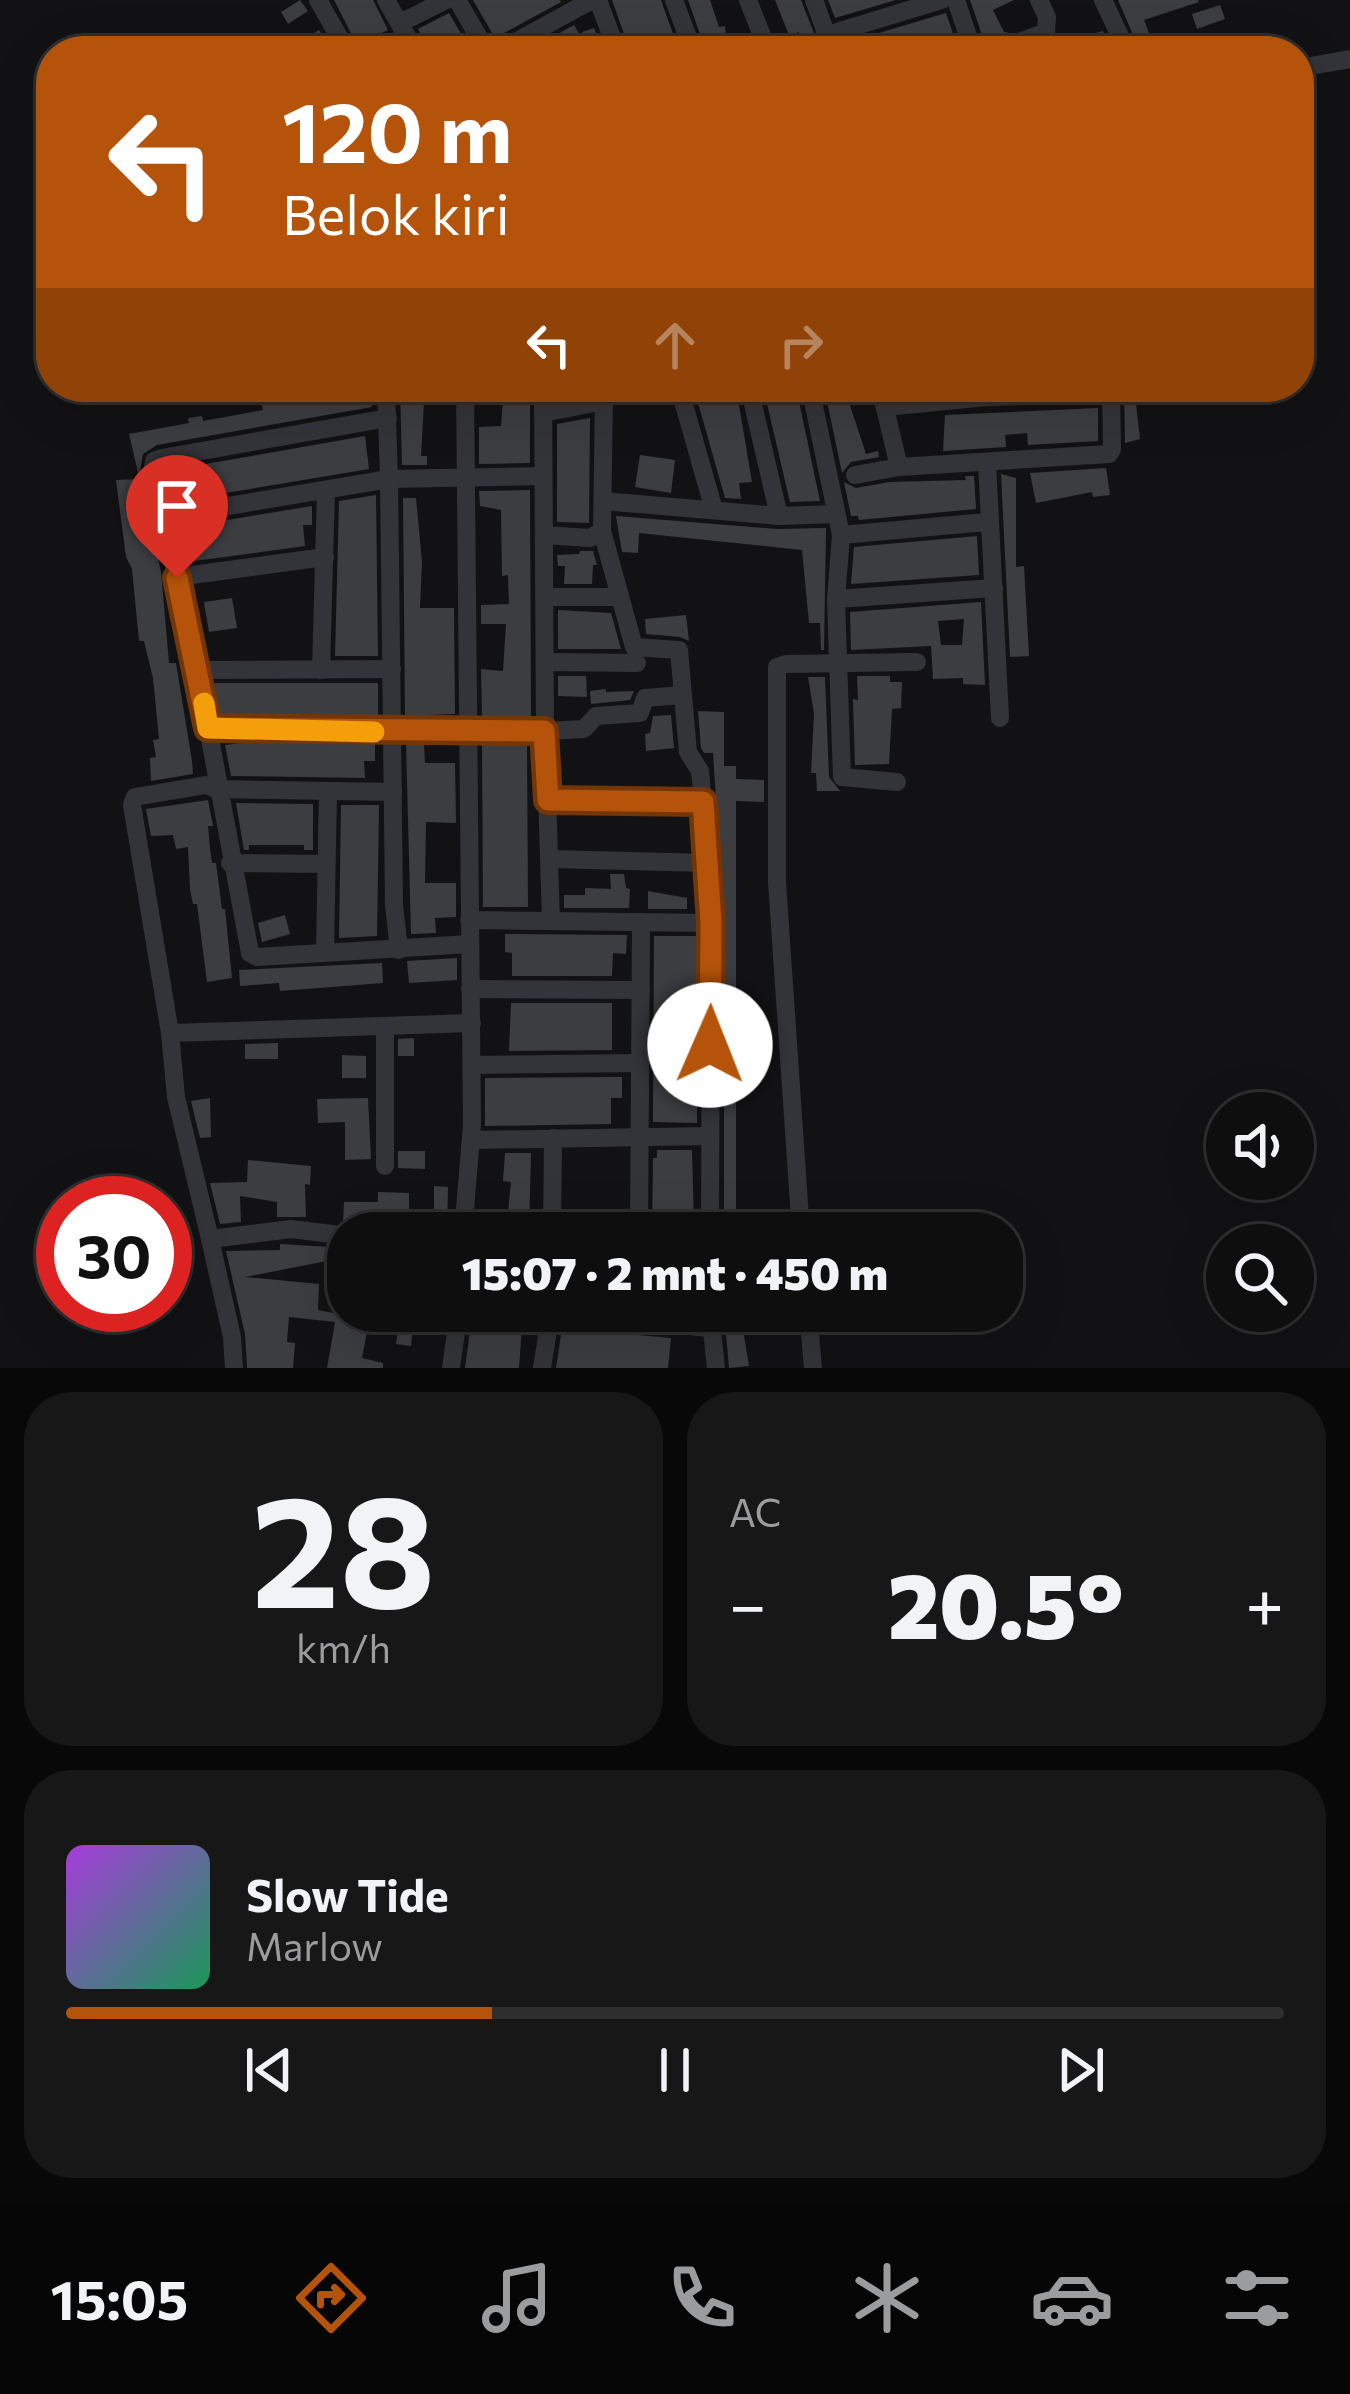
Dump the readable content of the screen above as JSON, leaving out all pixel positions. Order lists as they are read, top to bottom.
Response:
{
  "page": {
    "turn": ["120 m", "Belok kiri"],
    "limit": "30",
    "trip": "15:07 · 2 mnt · 450 m",
    "tile": [
      ["28", "km/h"],
      "AC"
    ],
    "heat": ["−", "20.5°", "+"],
    "song": ["Slow Tide", "Marlow"],
    "tabs": "15:05"
  }
}
